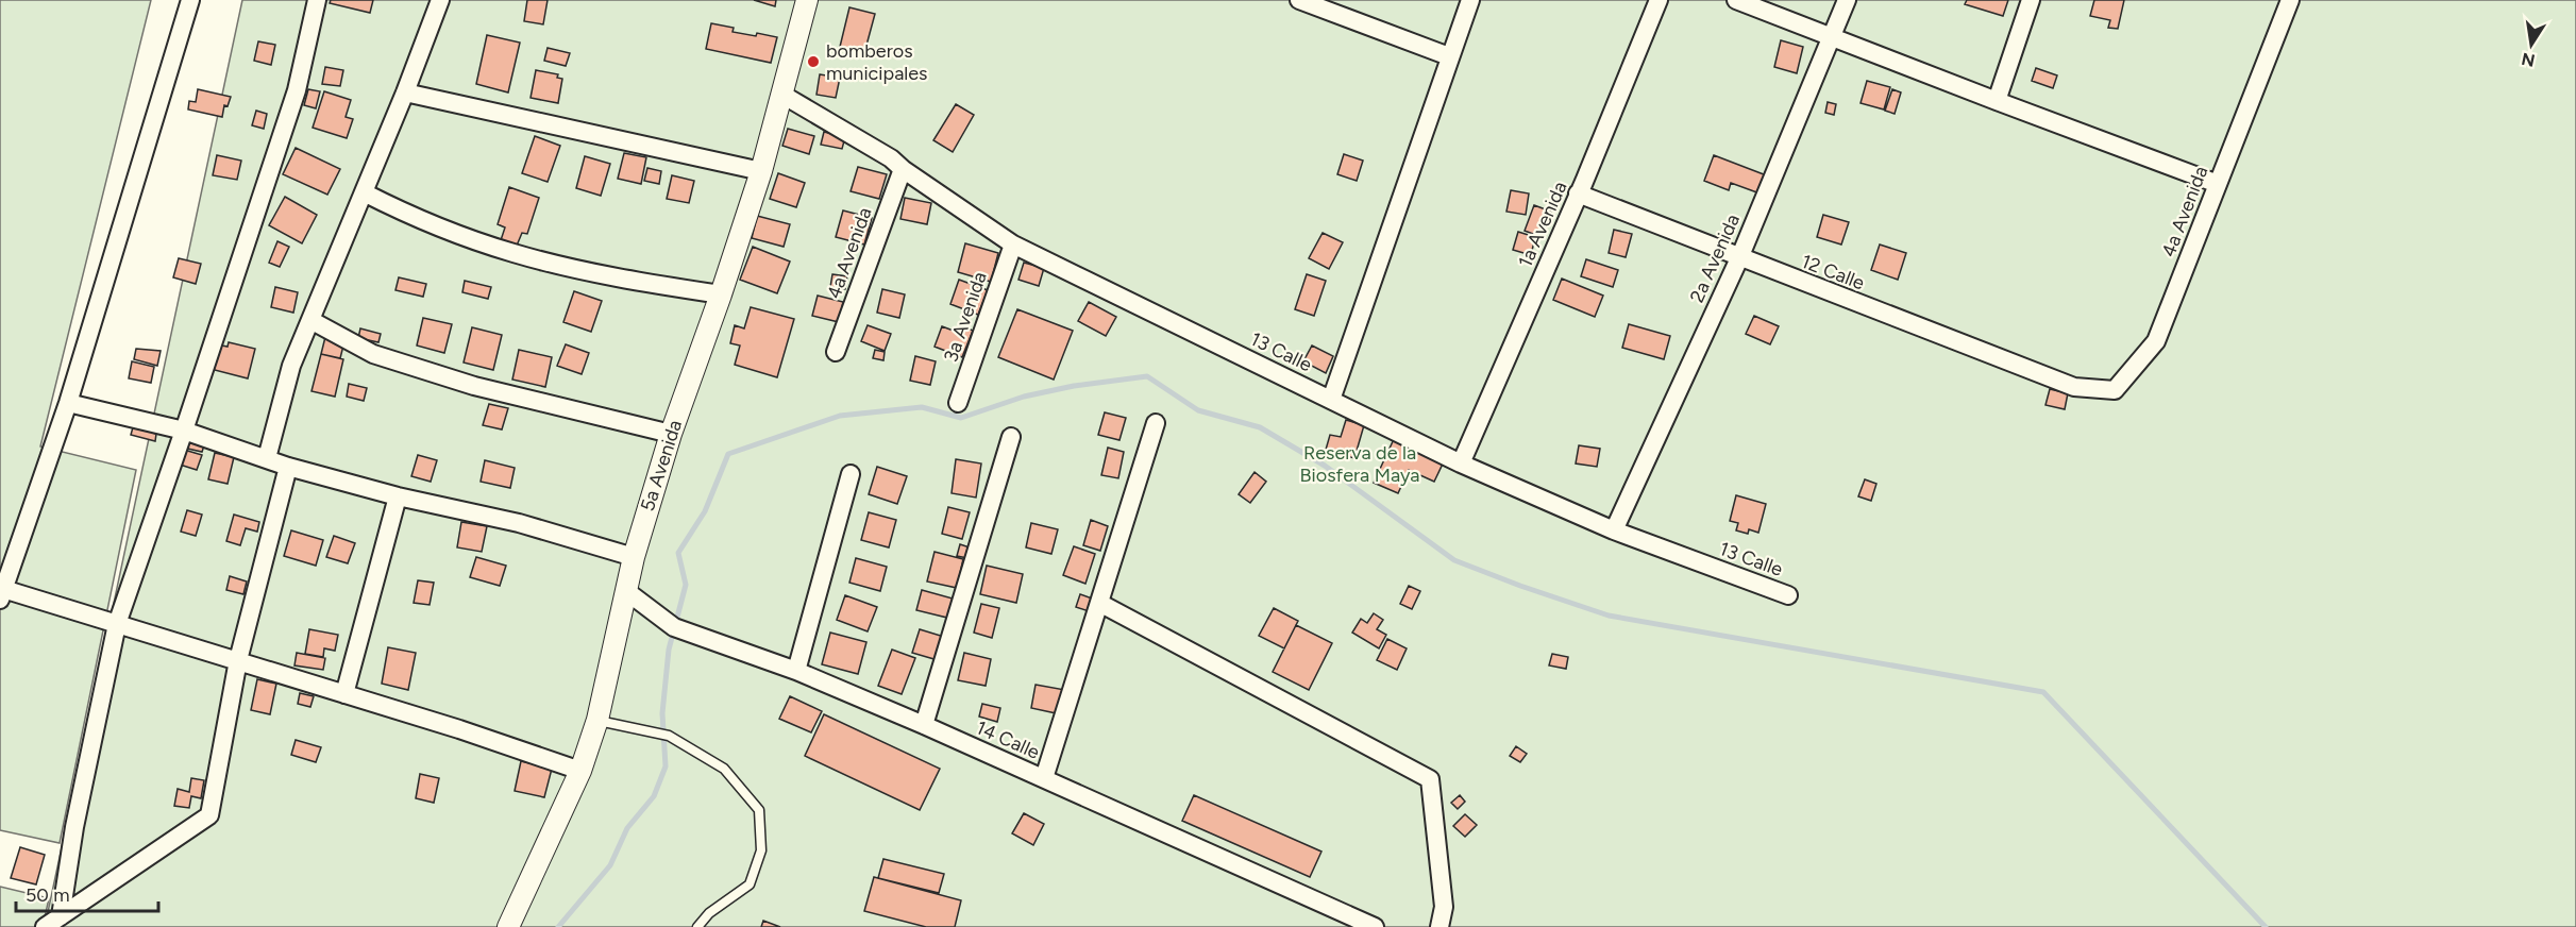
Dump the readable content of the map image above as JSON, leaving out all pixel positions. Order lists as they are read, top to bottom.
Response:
{
  "streets": {
    "street": [
      "4a Avenida",
      "1a Avenida",
      "2a Avenida",
      "12 Calle",
      "3a Avenida",
      "13 Calle",
      "5a Avenida",
      "14 Calle"
    ]
  },
  "crossings": [
    ["4a Avenida", "12 Calle"],
    ["4a Avenida", "13 Calle"],
    ["1a Avenida", "12 Calle"],
    ["1a Avenida", "13 Calle"],
    ["2a Avenida", "12 Calle"],
    ["2a Avenida", "13 Calle"],
    ["3a Avenida", "13 Calle"],
    ["13 Calle", "5a Avenida"],
    ["5a Avenida", "14 Calle"]
  ],
  "parks": ["Reserva de la Biosfera Maya"],
  "places": ["bomberos municipales"],
  "scale_bar": "50 m",
  "north": "bottom"
}
